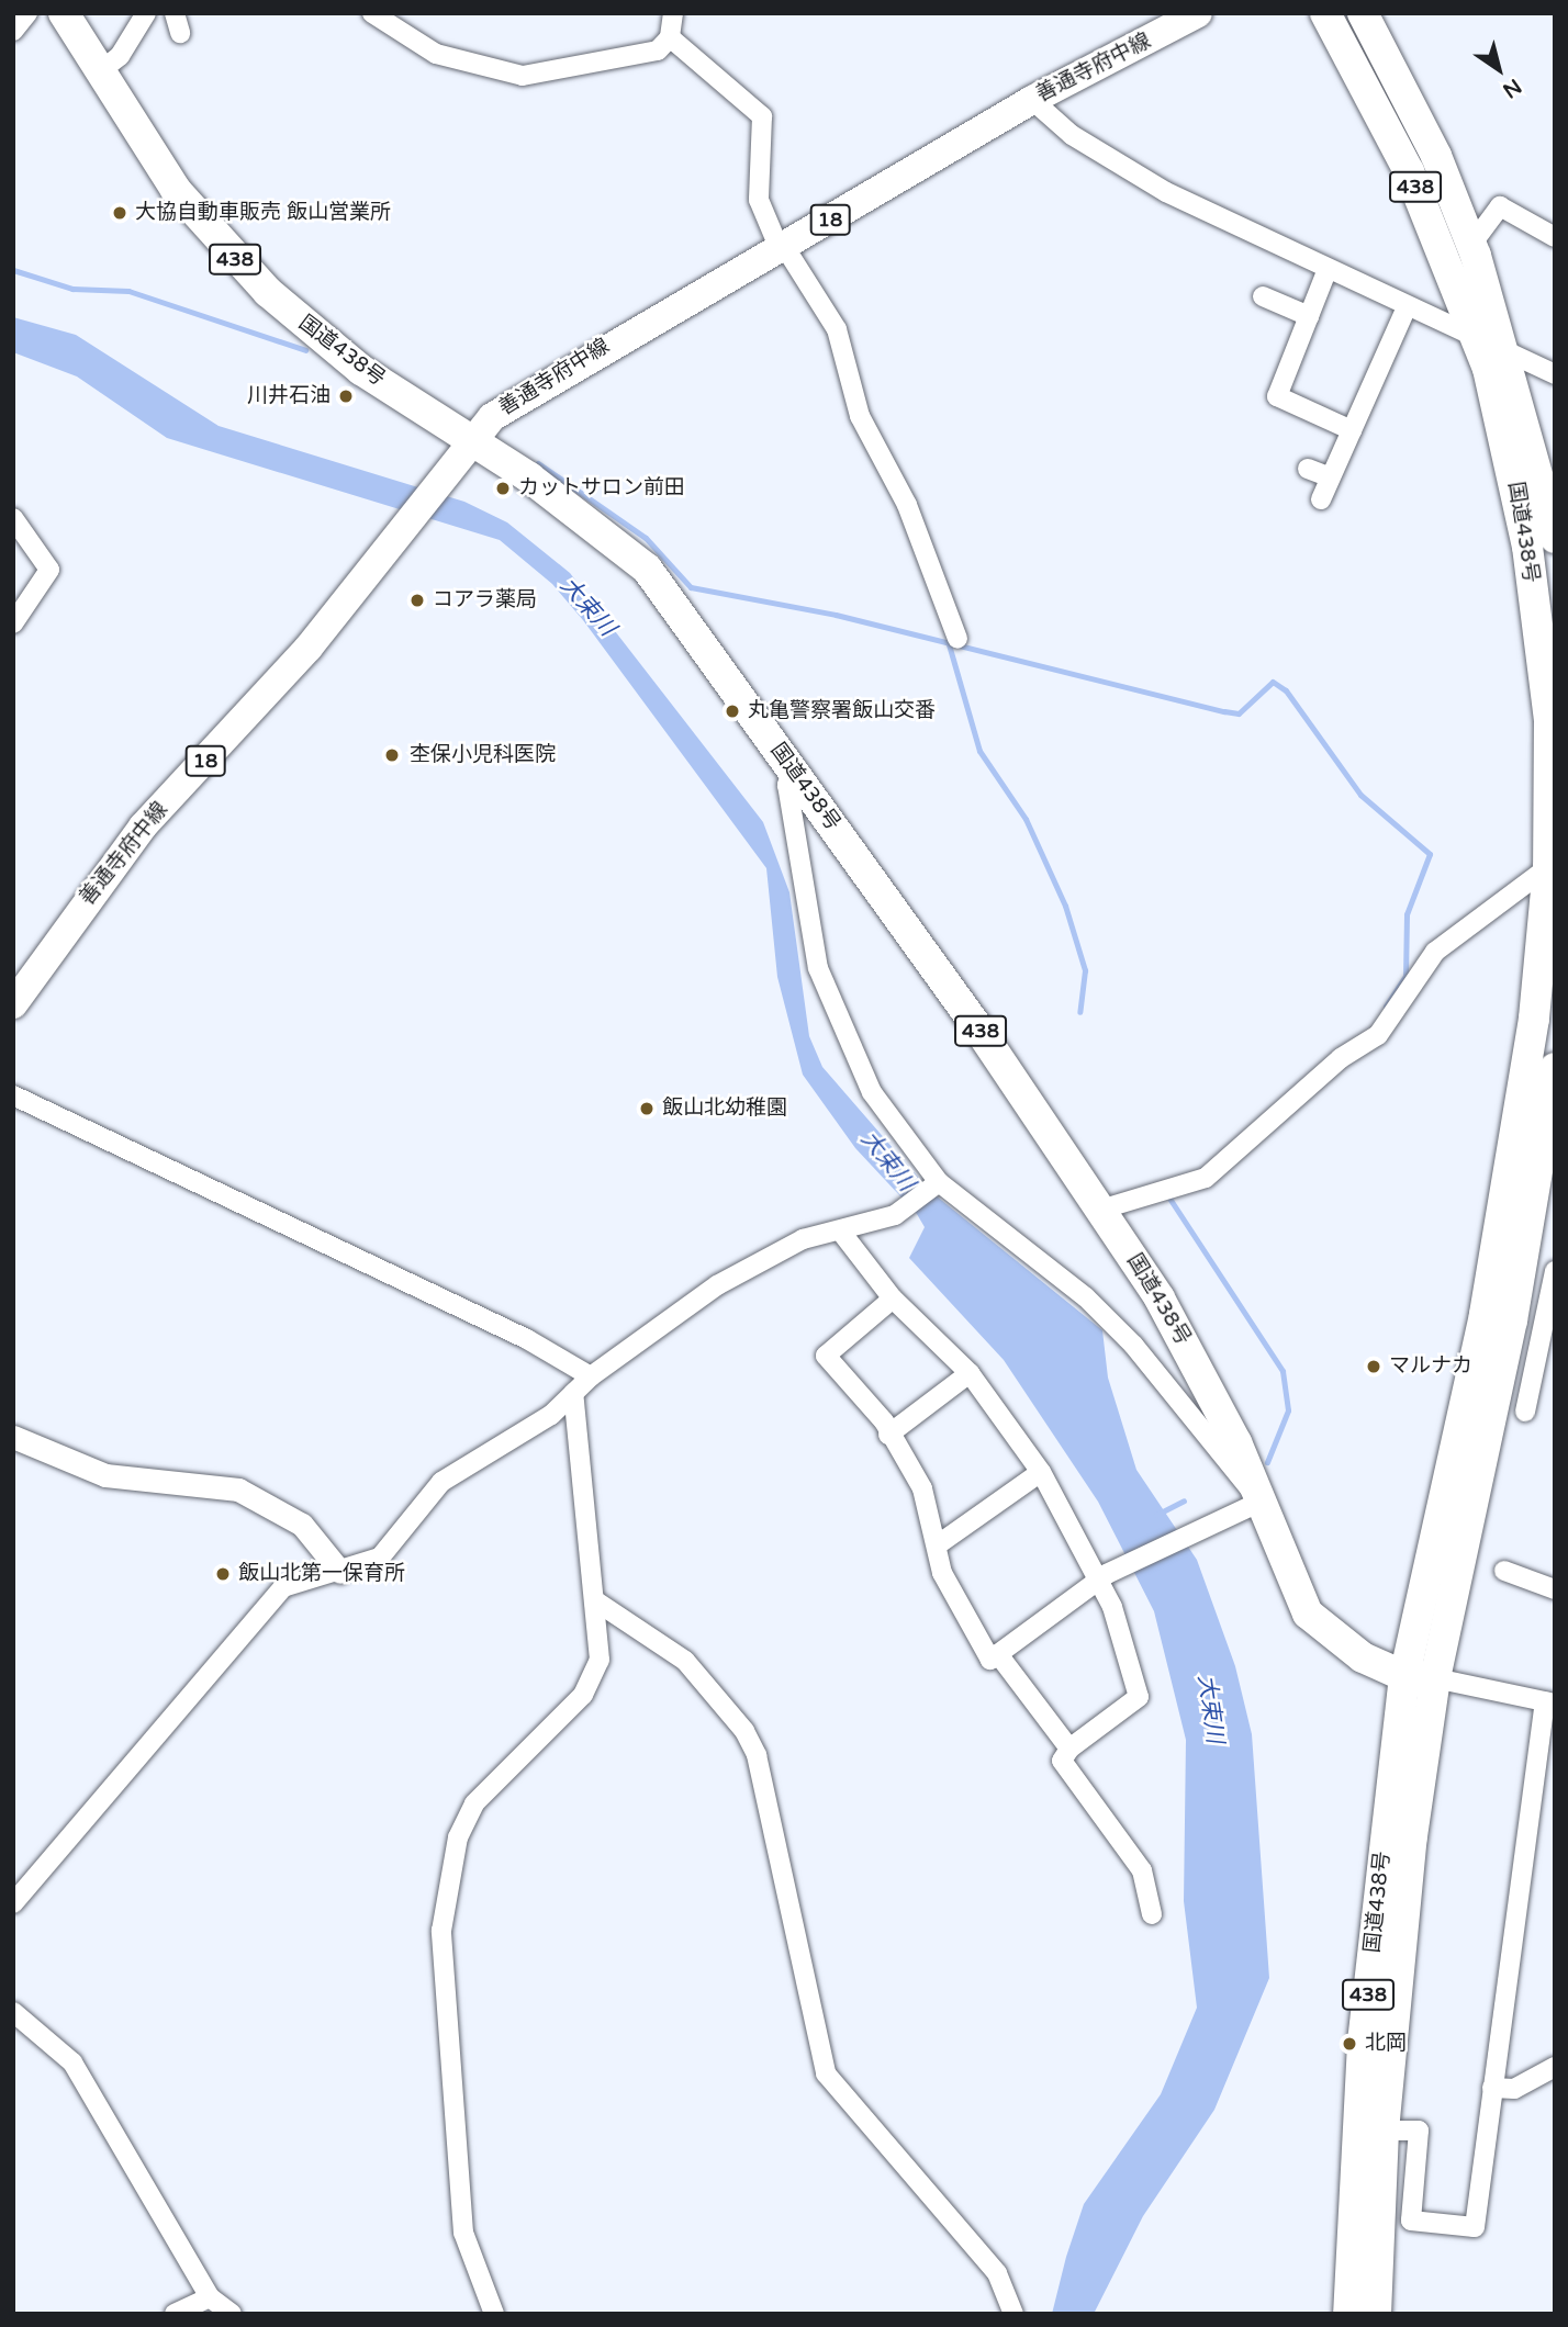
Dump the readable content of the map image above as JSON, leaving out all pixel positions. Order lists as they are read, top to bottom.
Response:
{
  "streets": {
    "highway": ["438", "国道438号"],
    "main road": ["善通寺府中線", "18"]
  },
  "crossings": [
    ["善通寺府中線", "国道438号"]
  ],
  "water": ["大束川"],
  "places": [
    "大協自動車販売 飯山営業所",
    "川井石油",
    "カットサロン前田",
    "コアラ薬局",
    "丸亀警察署飯山交番",
    "杢保小児科医院",
    "飯山北幼稚園",
    "マルナカ",
    "飯山北第一保育所",
    "北岡"
  ],
  "north": "bottom right"
}
